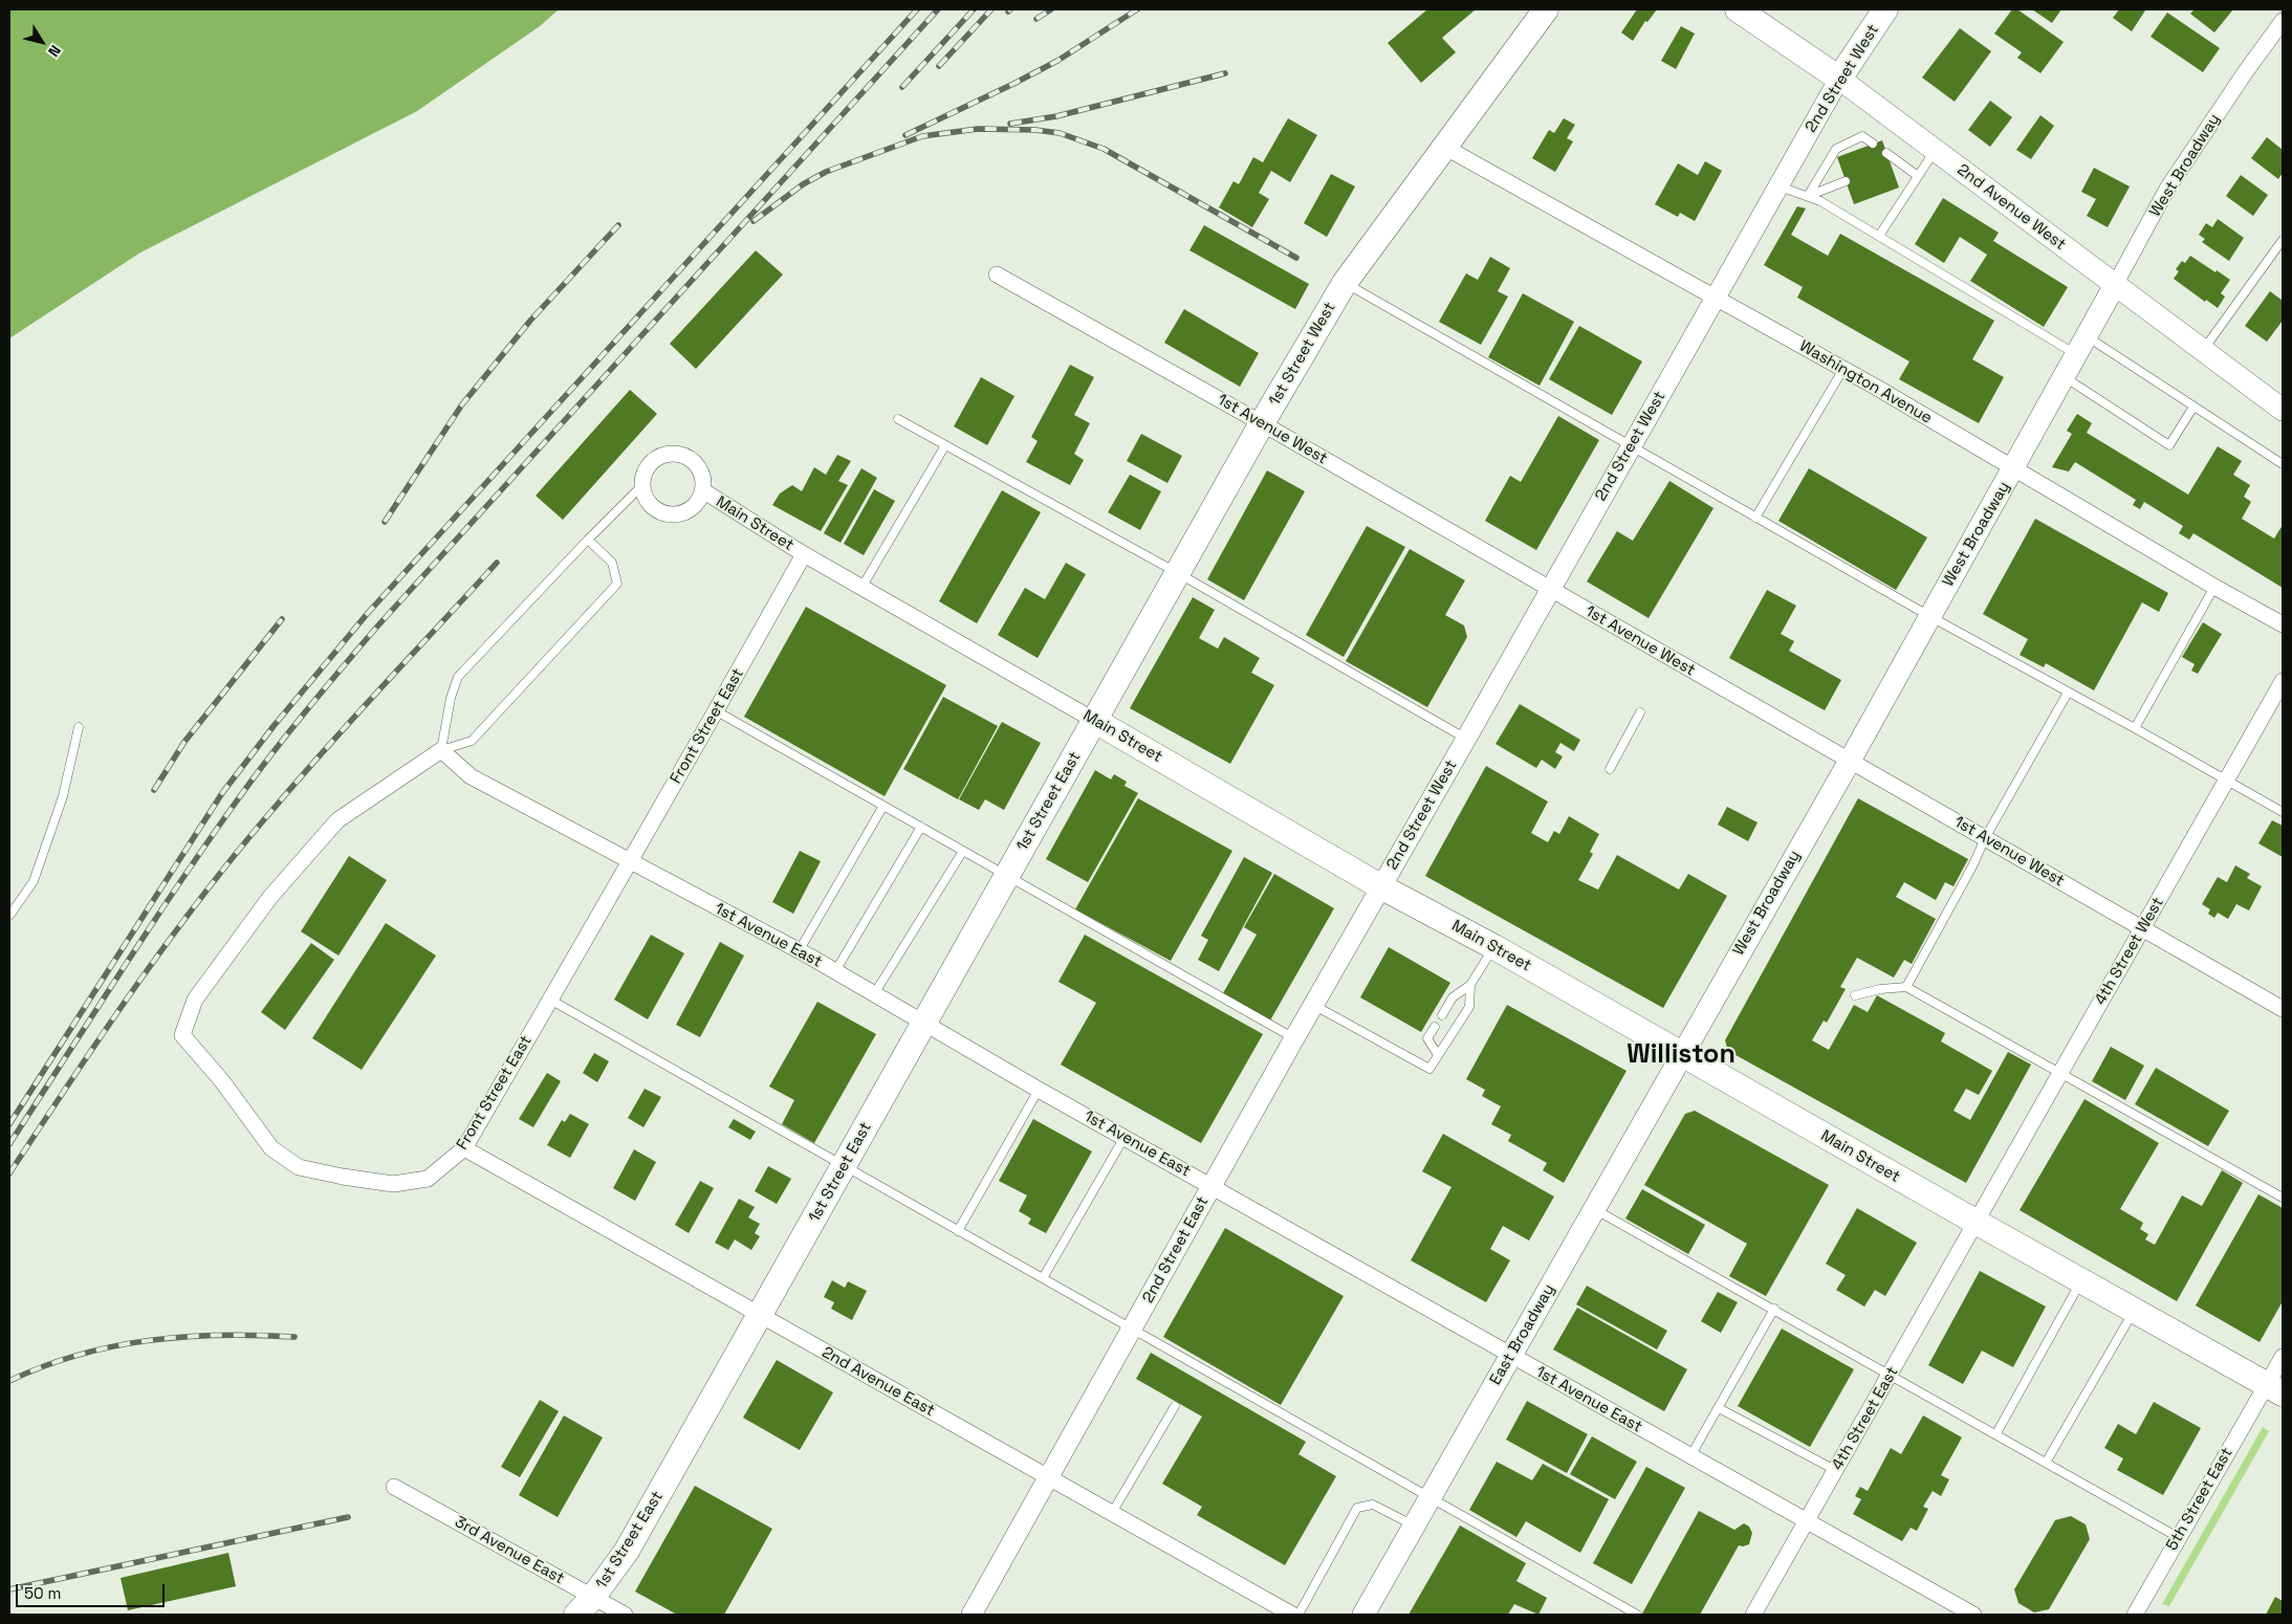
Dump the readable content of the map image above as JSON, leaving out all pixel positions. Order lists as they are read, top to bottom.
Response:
{
  "streets": {
    "main road": [
      "2nd Street West",
      "West Broadway",
      "2nd Avenue West",
      "1st Street West",
      "Main Street",
      "1st Street East",
      "East Broadway"
    ],
    "street": [
      "Washington Avenue",
      "1st Avenue West",
      "Front Street East",
      "1st Avenue East",
      "4th Street West",
      "2nd Street East",
      "2nd Avenue East",
      "4th Street East",
      "5th Street East",
      "3rd Avenue East"
    ]
  },
  "crossings": [
    ["2nd Street West", "2nd Avenue West"],
    ["2nd Street West", "Washington Avenue"],
    ["2nd Street West", "1st Avenue West"],
    ["2nd Street West", "Main Street"],
    ["2nd Street West", "2nd Street East"],
    ["West Broadway", "2nd Avenue West"],
    ["West Broadway", "Washington Avenue"],
    ["West Broadway", "1st Avenue West"],
    ["West Broadway", "Main Street"],
    ["West Broadway", "East Broadway"],
    ["1st Street West", "Washington Avenue"],
    ["1st Street West", "1st Avenue West"],
    ["1st Street West", "Main Street"],
    ["1st Street West", "1st Street East"],
    ["1st Avenue West", "4th Street West"],
    ["Main Street", "Front Street East"],
    ["Main Street", "1st Street East"],
    ["Main Street", "4th Street West"],
    ["Main Street", "2nd Street East"],
    ["Main Street", "East Broadway"],
    ["Main Street", "4th Street East"],
    ["Main Street", "5th Street East"],
    ["Front Street East", "1st Avenue East"],
    ["Front Street East", "2nd Avenue East"],
    ["1st Street East", "1st Avenue East"],
    ["1st Street East", "2nd Avenue East"],
    ["1st Street East", "3rd Avenue East"],
    ["1st Avenue East", "2nd Street East"],
    ["1st Avenue East", "East Broadway"],
    ["1st Avenue East", "4th Street East"],
    ["4th Street West", "4th Street East"],
    ["2nd Street East", "2nd Avenue East"]
  ],
  "districts": ["Williston"],
  "scale_bar": "50 m",
  "north": "bottom right"
}
